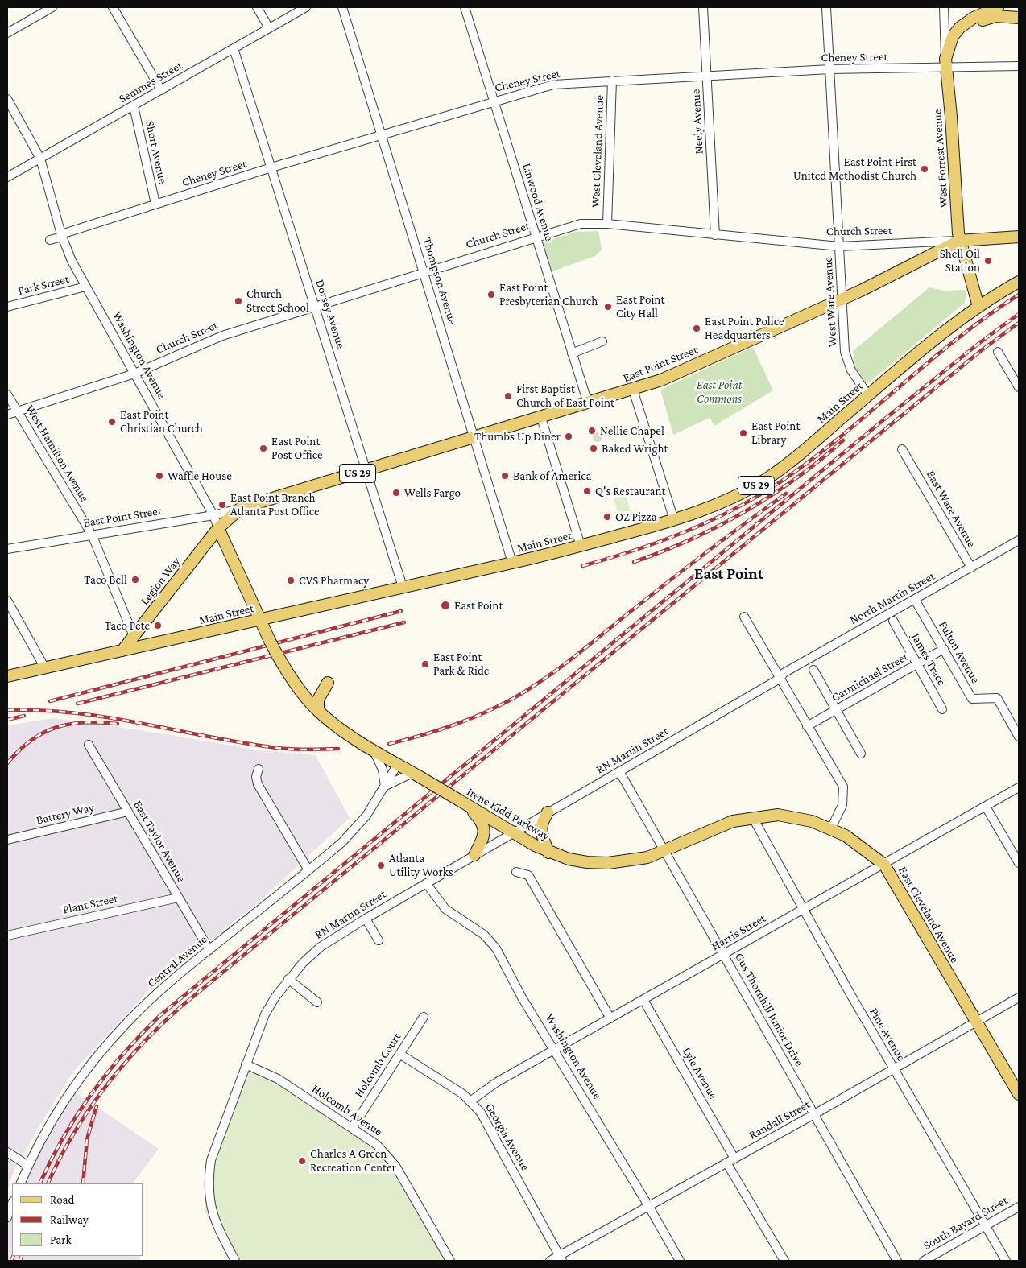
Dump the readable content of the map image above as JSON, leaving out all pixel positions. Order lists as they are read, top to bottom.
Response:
{
  "streets": {
    "main road": [
      "West Forrest Avenue",
      "Church Street",
      "Washington Avenue",
      "East Point Street",
      "Main Street",
      "US 29",
      "Legion Way",
      "Irene Kidd Parkway",
      "East Cleveland Avenue"
    ],
    "street": [
      "Cheney Street",
      "Semmes Street",
      "Neely Avenue",
      "West Cleveland Avenue",
      "Short Avenue",
      "Linwood Avenue",
      "Thompson Avenue",
      "Park Street",
      "West Ware Avenue",
      "Dorsey Avenue",
      "West Hamilton Avenue",
      "East Ware Avenue",
      "North Martin Street",
      "Fulton Avenue",
      "James Trace",
      "Carmichael Street",
      "RN Martin Street",
      "Battery Way",
      "East Taylor Avenue",
      "Plant Street",
      "Harris Street",
      "Central Avenue",
      "Gus Thornhill Junior Drive",
      "Pine Avenue",
      "Holcomb Court",
      "Lyle Avenue",
      "Holcomb Avenue",
      "Randall Street",
      "Georgia Avenue",
      "South Bayard Street"
    ]
  },
  "crossings": [
    ["Cheney Street", "Neely Avenue"],
    ["Cheney Street", "West Cleveland Avenue"],
    ["Cheney Street", "Short Avenue"],
    ["Cheney Street", "West Forrest Avenue"],
    ["Cheney Street", "Linwood Avenue"],
    ["Cheney Street", "Thompson Avenue"],
    ["Cheney Street", "West Ware Avenue"],
    ["Cheney Street", "Dorsey Avenue"],
    ["Cheney Street", "Washington Avenue"],
    ["Semmes Street", "Short Avenue"],
    ["Semmes Street", "Dorsey Avenue"],
    ["Semmes Street", "Washington Avenue"],
    ["Neely Avenue", "Church Street"],
    ["West Cleveland Avenue", "Church Street"],
    ["West Forrest Avenue", "Church Street"],
    ["West Forrest Avenue", "East Point Street"],
    ["West Forrest Avenue", "Main Street"],
    ["Linwood Avenue", "Church Street"],
    ["Linwood Avenue", "East Point Street"],
    ["Church Street", "Thompson Avenue"],
    ["Church Street", "West Ware Avenue"],
    ["Church Street", "Dorsey Avenue"],
    ["Church Street", "Washington Avenue"],
    ["Church Street", "East Point Street"],
    ["Church Street", "West Hamilton Avenue"],
    ["Thompson Avenue", "East Point Street"],
    ["Thompson Avenue", "Main Street"],
    ["Park Street", "Washington Avenue"],
    ["West Ware Avenue", "East Point Street"],
    ["West Ware Avenue", "Main Street"],
    ["Dorsey Avenue", "East Point Street"],
    ["Dorsey Avenue", "Main Street"],
    ["Washington Avenue", "East Point Street"],
    ["Washington Avenue", "Main Street"],
    ["Washington Avenue", "Legion Way"],
    ["Washington Avenue", "RN Martin Street"],
    ["Washington Avenue", "Irene Kidd Parkway"],
    ["Washington Avenue", "Harris Street"],
    ["Washington Avenue", "Randall Street"],
    ["East Point Street", "West Hamilton Avenue"],
    ["East Point Street", "Legion Way"],
    ["Main Street", "Legion Way"],
    ["Main Street", "Irene Kidd Parkway"],
    ["West Hamilton Avenue", "Legion Way"],
    ["East Ware Avenue", "North Martin Street"],
    ["North Martin Street", "Fulton Avenue"],
    ["North Martin Street", "RN Martin Street"],
    ["Fulton Avenue", "Carmichael Street"],
    ["James Trace", "Carmichael Street"],
    ["RN Martin Street", "Irene Kidd Parkway"],
    ["RN Martin Street", "Gus Thornhill Junior Drive"],
    ["RN Martin Street", "Holcomb Avenue"],
    ["Battery Way", "East Taylor Avenue"],
    ["Irene Kidd Parkway", "East Cleveland Avenue"],
    ["Irene Kidd Parkway", "Central Avenue"],
    ["Irene Kidd Parkway", "Gus Thornhill Junior Drive"],
    ["Irene Kidd Parkway", "Pine Avenue"],
    ["East Taylor Avenue", "Plant Street"],
    ["East Taylor Avenue", "Central Avenue"],
    ["East Cleveland Avenue", "Harris Street"],
    ["East Cleveland Avenue", "Randall Street"],
    ["Harris Street", "Gus Thornhill Junior Drive"],
    ["Harris Street", "Pine Avenue"],
    ["Harris Street", "Lyle Avenue"],
    ["Harris Street", "Georgia Avenue"],
    ["Gus Thornhill Junior Drive", "Randall Street"],
    ["Pine Avenue", "Randall Street"],
    ["Pine Avenue", "South Bayard Street"],
    ["Holcomb Court", "Holcomb Avenue"],
    ["Holcomb Court", "Georgia Avenue"],
    ["Lyle Avenue", "Randall Street"],
    ["Randall Street", "Georgia Avenue"]
  ],
  "districts": ["East Point"],
  "parks": ["East Point Commons"],
  "places": [
    "East Point First United Methodist Church",
    "Shell Oil Station",
    "East Point Presbyterian Church",
    "Church Street School",
    "East Point City Hall",
    "East Point Police Headquarters",
    "First Baptist Church of East Point",
    "East Point Christian Church",
    "Nellie Chapel",
    "East Point Library",
    "Thumbs Up Diner",
    "East Point Post Office",
    "Baked Wright",
    "Waffle House",
    "Bank of America",
    "Q's Restaurant",
    "Wells Fargo",
    "East Point Branch Atlanta Post Office",
    "OZ Pizza",
    "Taco Bell",
    "CVS Pharmacy",
    "East Point",
    "Taco Pete",
    "East Point Park & Ride",
    "Atlanta Utility Works",
    "Charles A Green Recreation Center"
  ],
  "legend": ["Road", "Railway", "Park"]
}
